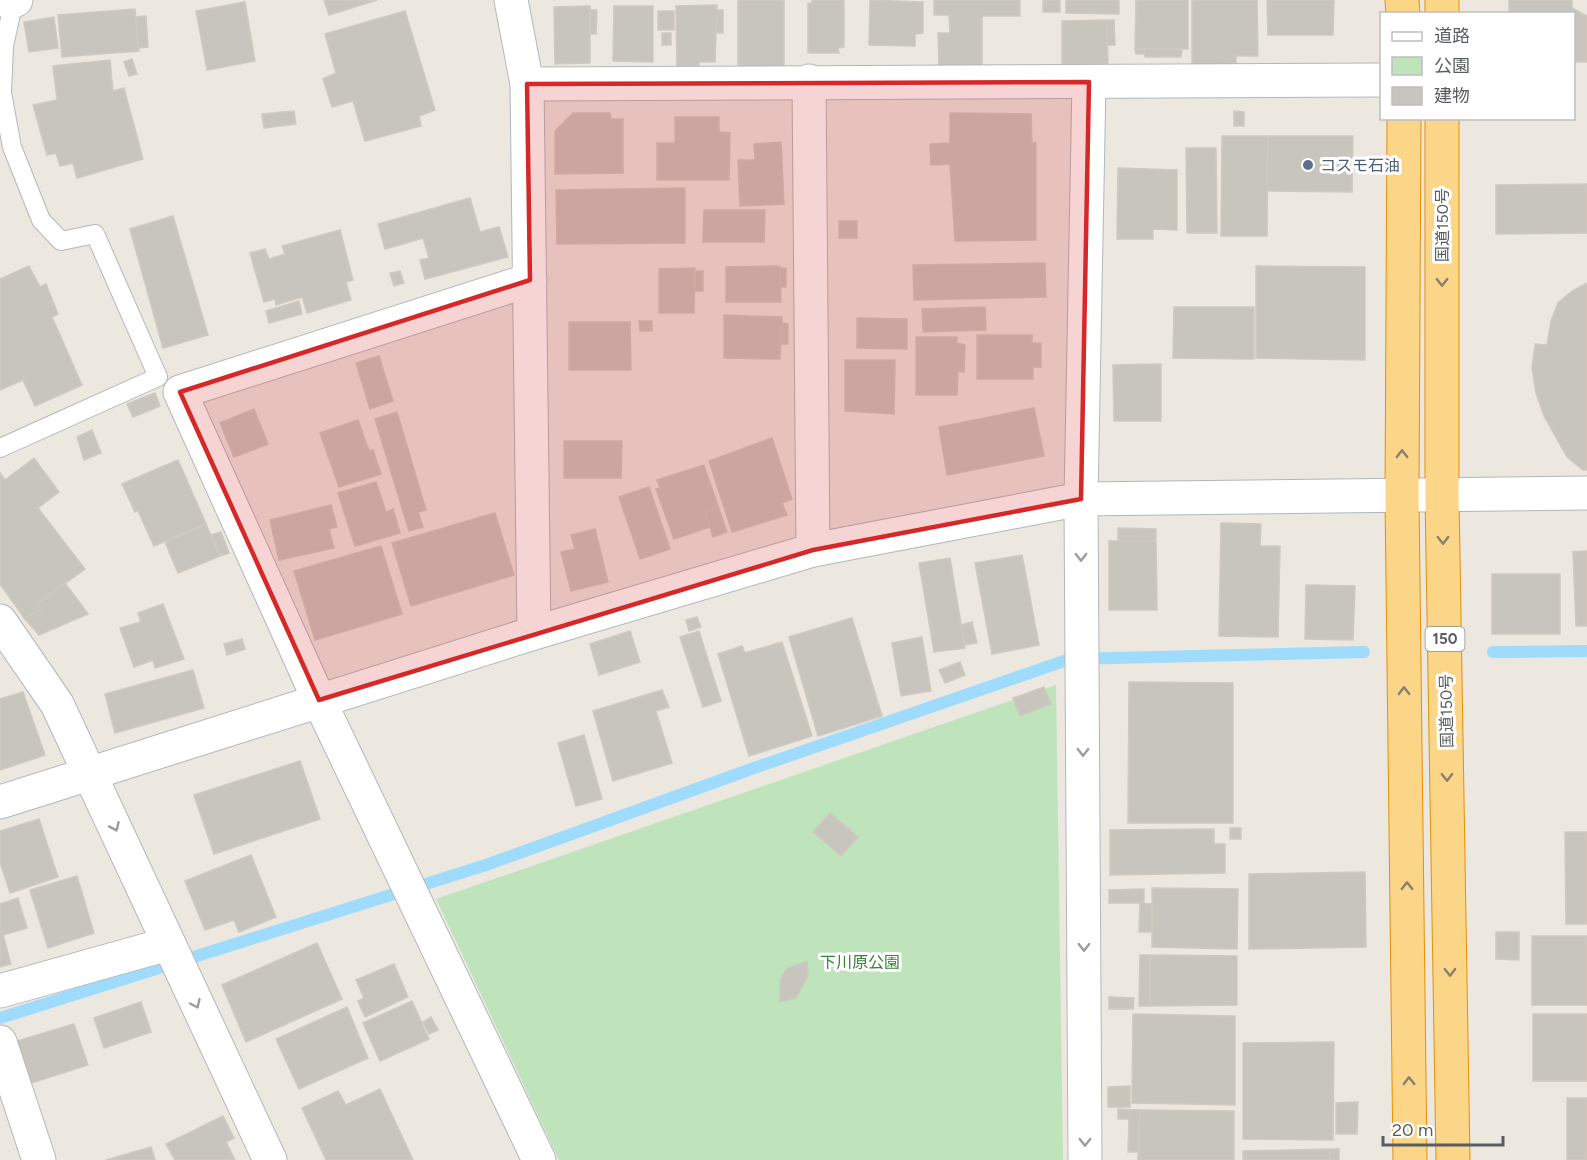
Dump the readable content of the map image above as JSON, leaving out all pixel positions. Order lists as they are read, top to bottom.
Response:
{
  "streets": {
    "highway": ["国道150号", "150"]
  },
  "parks": ["下川原公園"],
  "places": ["コスモ石油"],
  "legend": ["道路", "公園", "建物"],
  "scale_bar": "20 m"
}
